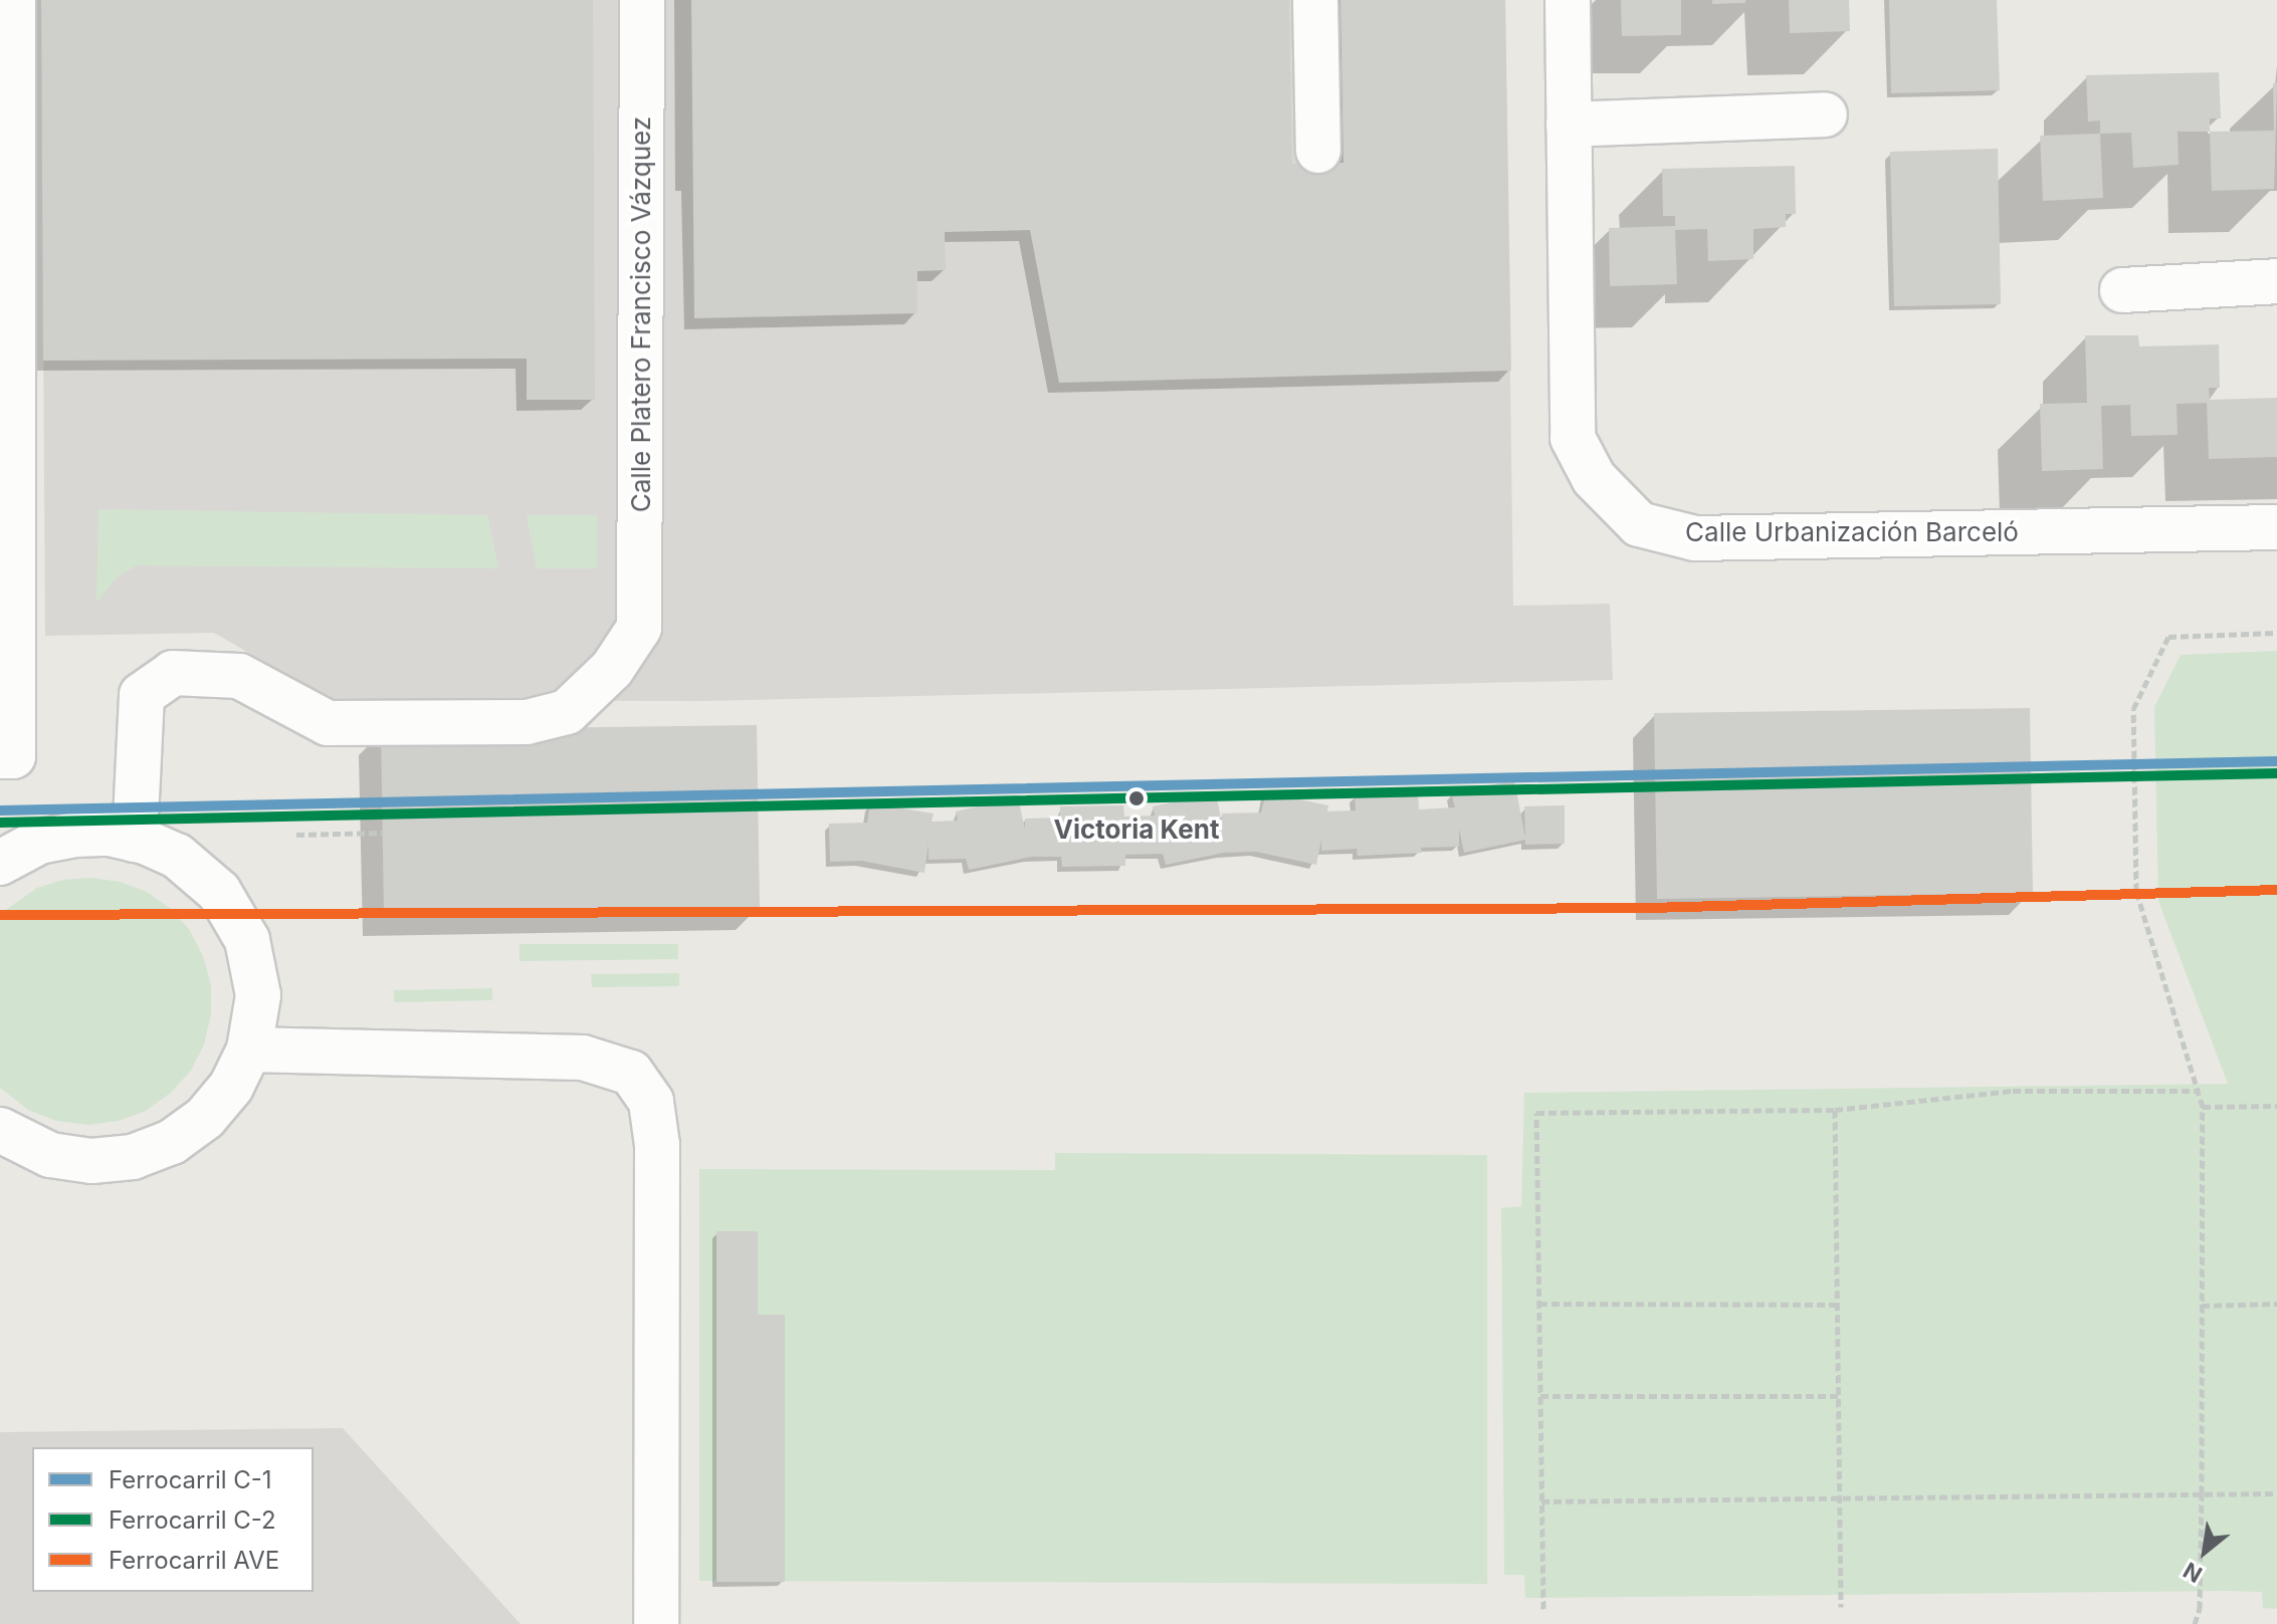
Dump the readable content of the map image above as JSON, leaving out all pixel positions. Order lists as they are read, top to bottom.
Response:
{
  "streets": {
    "street": ["Calle Platero Francisco Vázquez", "Calle Urbanización Barceló"]
  },
  "places": ["Victoria Kent"],
  "lines": ["rail line C-1", "rail line C-2", "rail line AVE"],
  "legend": ["Ferrocarril C-1", "Ferrocarril C-2", "Ferrocarril AVE"],
  "north": "bottom left"
}
